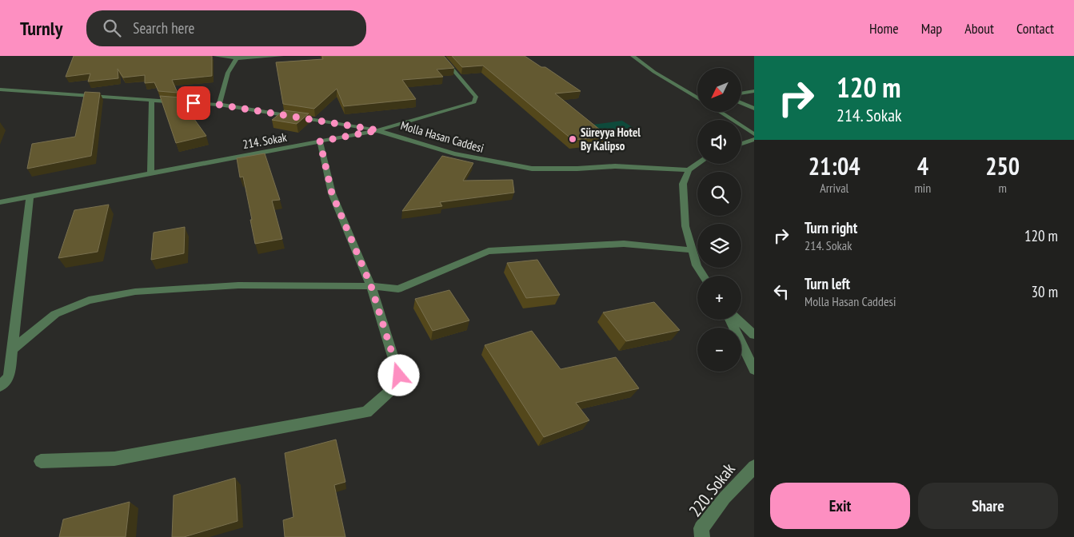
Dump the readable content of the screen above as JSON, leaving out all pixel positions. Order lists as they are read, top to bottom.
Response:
{
  "streets": {
    "street": ["Molla Hasan Caddesi", "214. Sokak", "220. Sokak"]
  },
  "crossings": [
    ["Molla Hasan Caddesi", "214. Sokak"]
  ],
  "places": ["Süreyya Hotel By Kalipso"],
  "north": "bottom left",
  "page": {
    "header": "Turnly",
    "search": "Search here",
    "nav": [
      "Home",
      "Map",
      "About",
      "Contact"
    ],
    "turn": ["120 m", "214. Sokak"],
    "map_buttons": ["+", "−"],
    "eta": [
      "21:04",
      "Arrival",
      "4",
      "min",
      "250",
      "m"
    ],
    "list": [
      {
        "name": "Turn right",
        "note": "214. Sokak",
        "value": "120 m"
      },
      {
        "name": "Turn left",
        "note": "Molla Hasan Caddesi",
        "value": "30 m"
      }
    ],
    "buttons": ["Exit", "Share"]
  }
}
